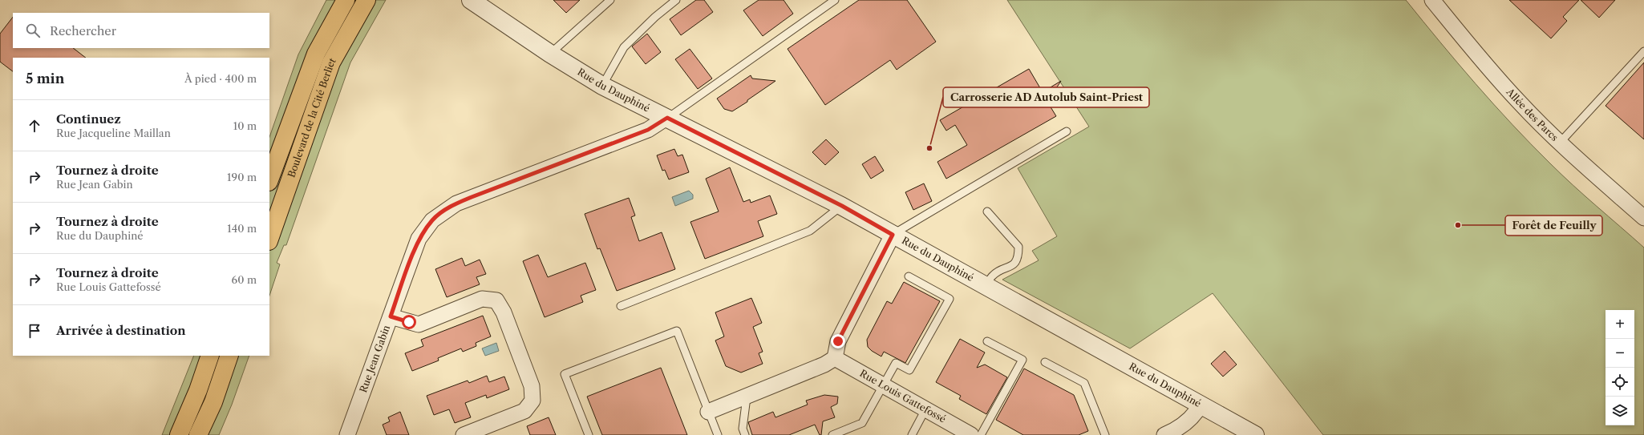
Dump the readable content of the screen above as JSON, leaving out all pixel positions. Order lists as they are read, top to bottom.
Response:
{
  "streets": {
    "main road": ["Boulevard de la Cité Berliet"],
    "street": [
      "Rue du Dauphiné",
      "Allée des Parcs",
      "Rue Jean Gabin",
      "Rue Louis Gattefossé"
    ]
  },
  "crossings": [
    ["Rue du Dauphiné", "Rue Jean Gabin"]
  ],
  "places": ["Carrosserie AD Autolub Saint-Priest", "Forêt de Feuilly"],
  "page": {
    "search": "Rechercher",
    "heading": ["5 min", "À pied · 400 m"],
    "list": [
      ["Continuez", "Rue Jacqueline Maillan", "10 m"],
      ["Tournez à droite", "Rue Jean Gabin", "190 m"],
      ["Tournez à droite", "Rue du Dauphiné", "140 m"],
      ["Tournez à droite", "Rue Louis Gattefossé", "60 m"],
      "Arrivée à destination"
    ],
    "map_buttons": ["+", "−"]
  }
}
